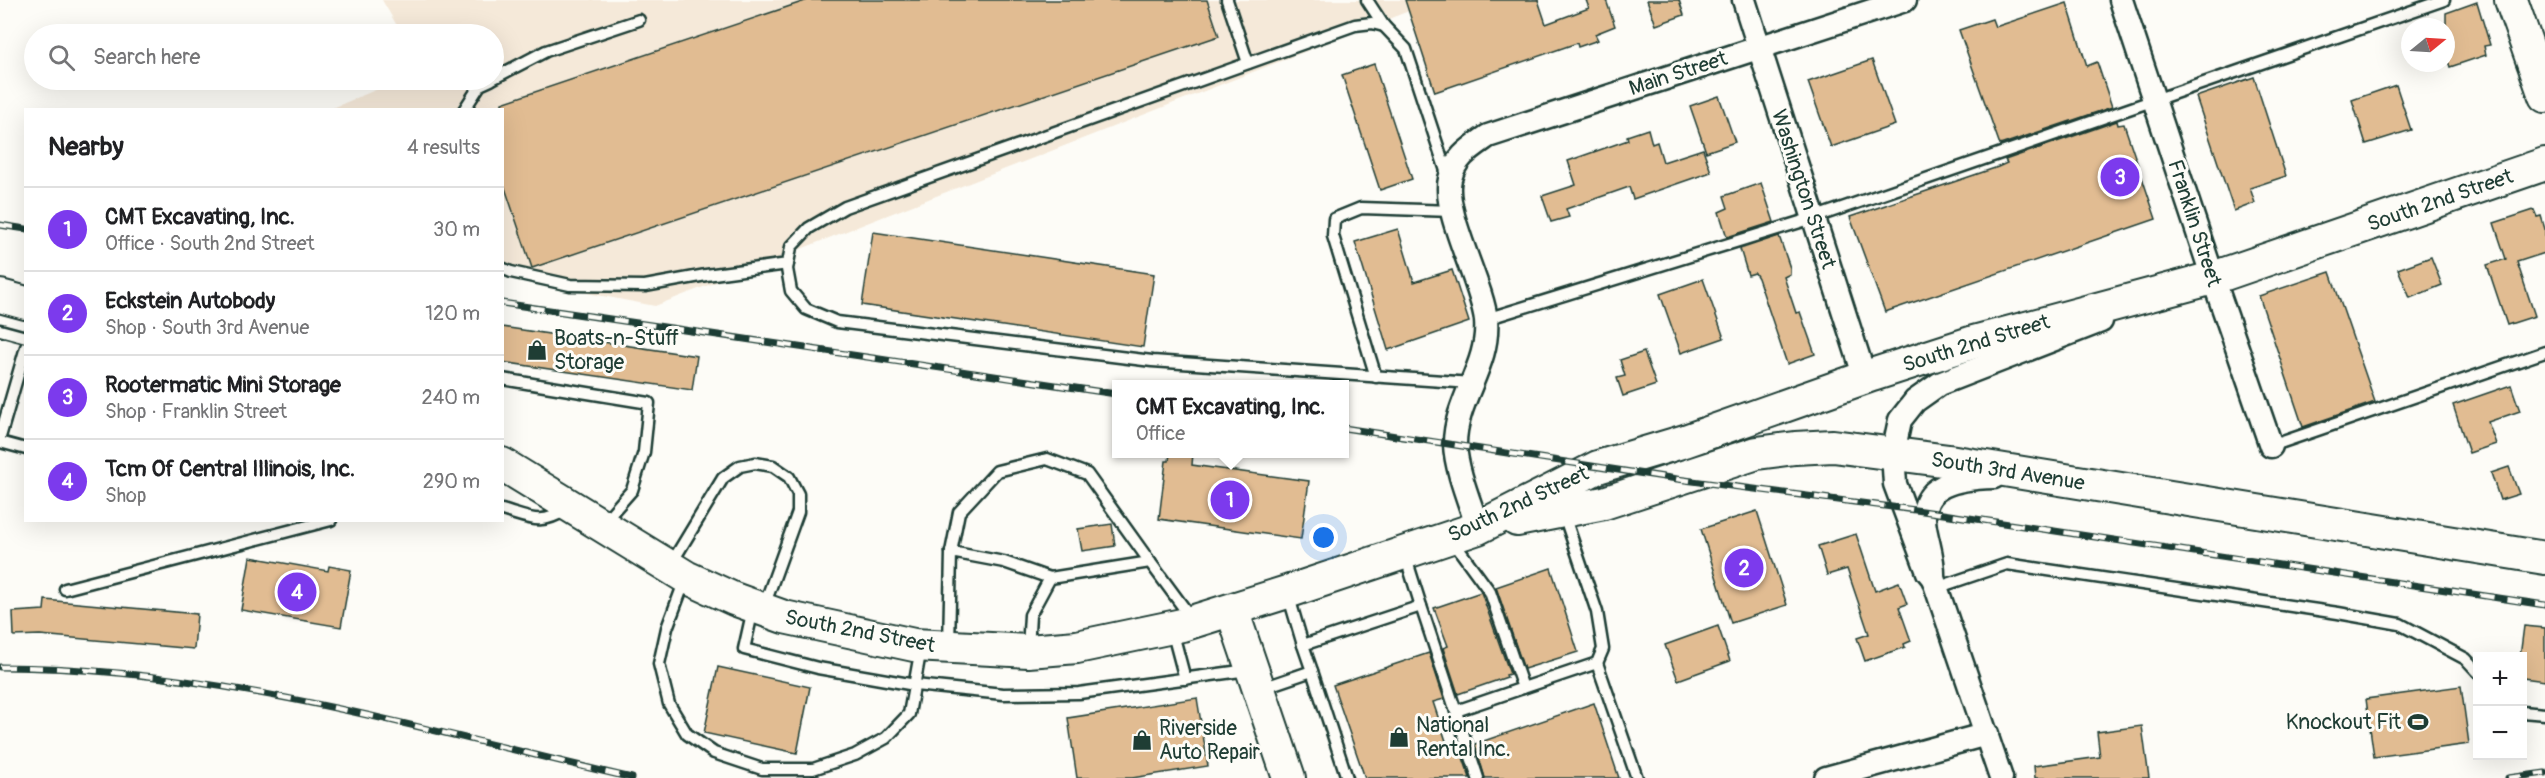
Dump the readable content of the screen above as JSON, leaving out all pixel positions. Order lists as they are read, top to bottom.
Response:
{
  "streets": {
    "main road": ["South 2nd Street", "South 3rd Avenue"],
    "street": ["Main Street", "Washington Street", "Franklin Street"]
  },
  "crossings": [
    ["Main Street", "Washington Street"],
    ["Washington Street", "South 2nd Street"],
    ["South 2nd Street", "Franklin Street"],
    ["South 2nd Street", "South 3rd Avenue"]
  ],
  "places": {
    "shop": ["Boats-n-Stuff Storage", "National Rental Inc.", "Riverside Auto Repair"],
    "sports": ["Knockout Fit"]
  },
  "north": "right",
  "page": {
    "search": "Search here",
    "heading": ["Nearby", "4 results"],
    "pins": [
      "3",
      "1",
      "2",
      "4"
    ],
    "list": [
      {
        "mark": "1",
        "name": "CMT Excavating, Inc.",
        "note": "Office · South 2nd Street",
        "value": "30 m"
      },
      {
        "mark": "2",
        "name": "Eckstein Autobody",
        "note": "Shop · South 3rd Avenue",
        "value": "120 m"
      },
      {
        "mark": "3",
        "name": "Rootermatic Mini Storage",
        "note": "Shop · Franklin Street",
        "value": "240 m"
      },
      {
        "mark": "4",
        "name": "Tcm Of Central Illinois, Inc.",
        "note": "Shop",
        "value": "290 m"
      }
    ],
    "popup": ["CMT Excavating, Inc.", "Office"],
    "map_buttons": ["+", "−"]
  }
}
